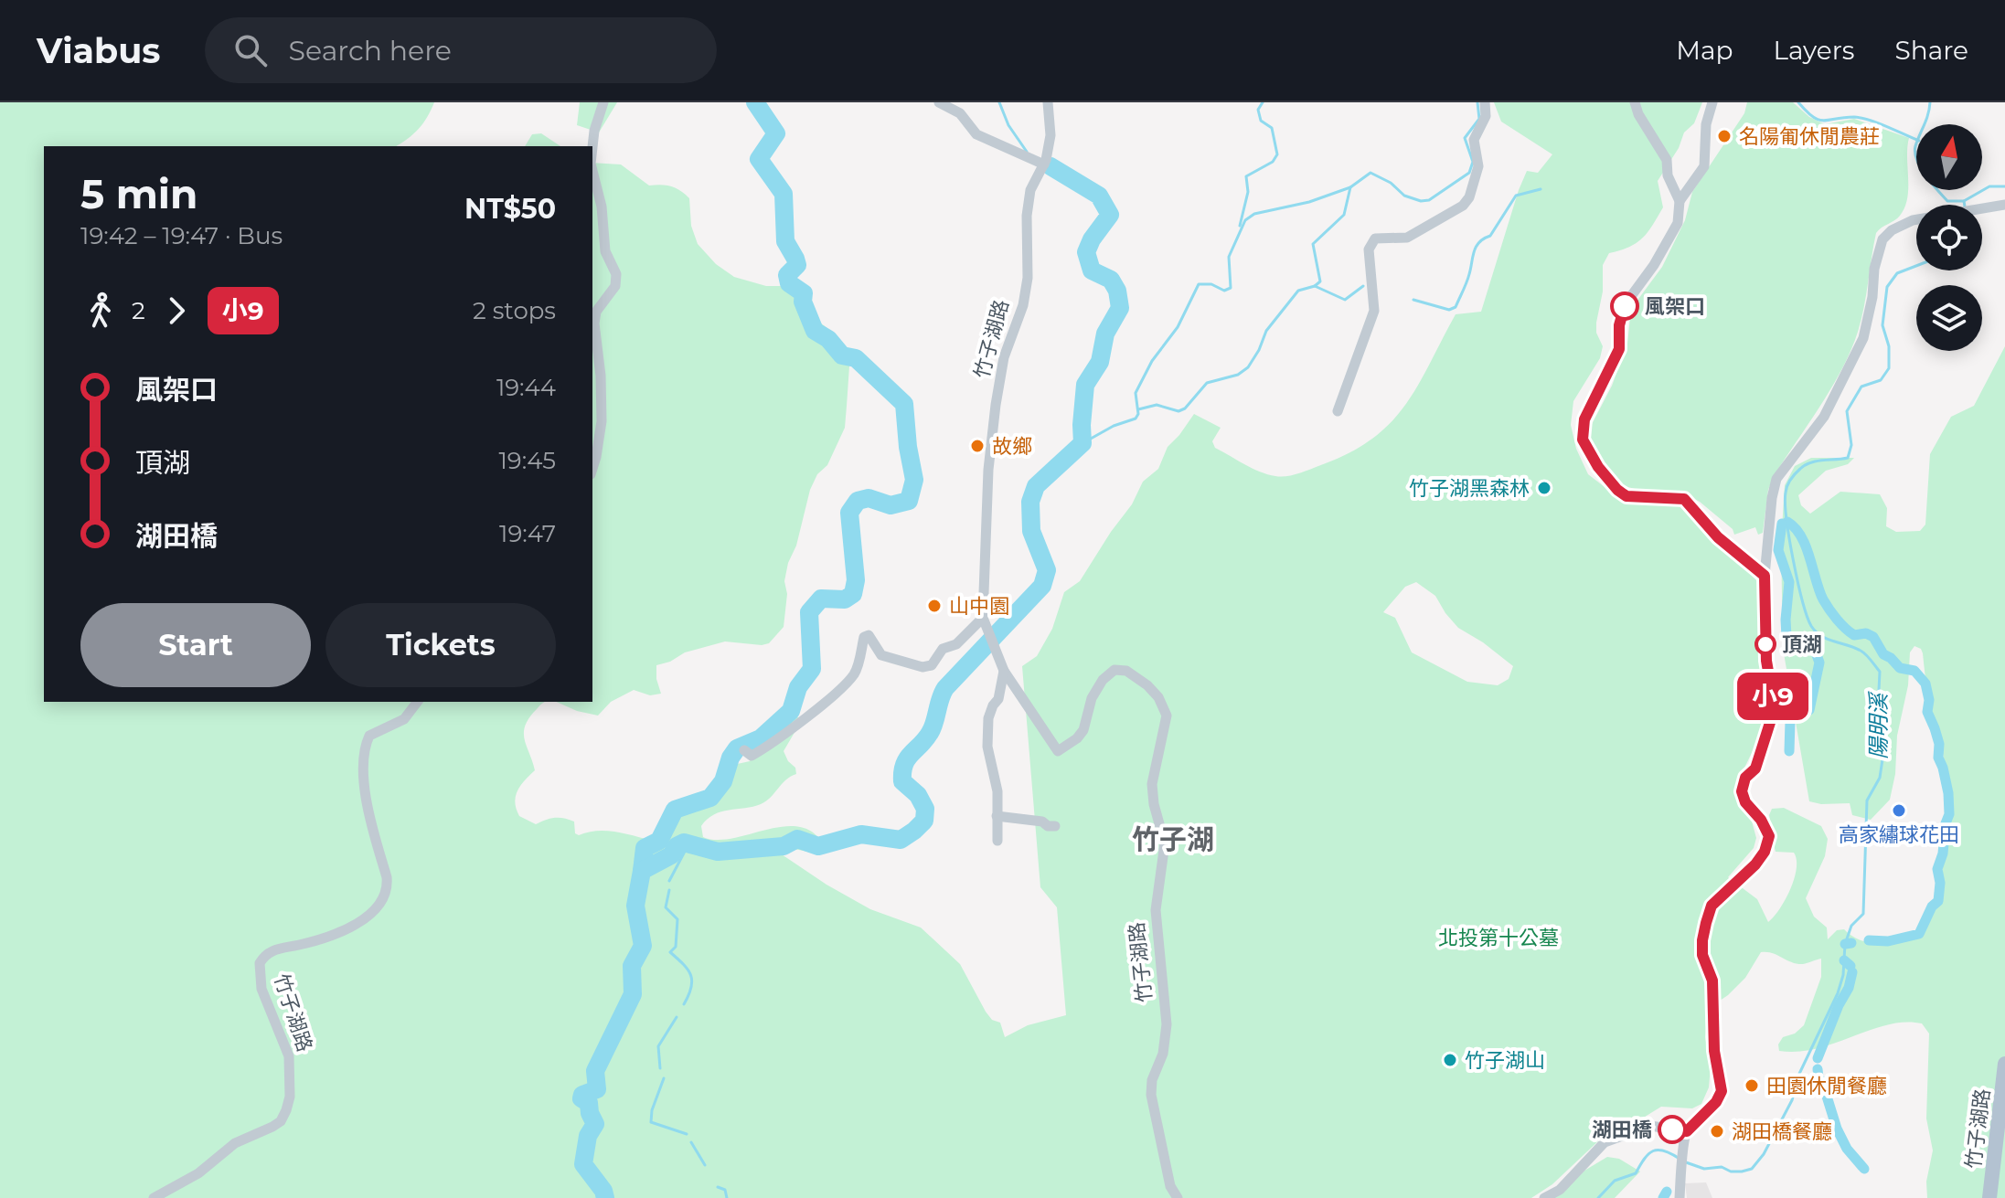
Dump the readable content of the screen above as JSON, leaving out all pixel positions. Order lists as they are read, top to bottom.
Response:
{
  "streets": {
    "main road": ["竹子湖路"]
  },
  "districts": ["竹子湖"],
  "water": ["陽明溪"],
  "parks": ["北投第十公墓"],
  "places": [
    "名陽匍休閒農莊",
    "風架口",
    "故鄉",
    "竹子湖黑森林",
    "山中園",
    "頂湖",
    "高家繡球花田",
    "竹子湖山",
    "田園休閒餐廳",
    "湖田橋",
    "湖田橋餐廳"
  ],
  "lines": ["bus line 小9"],
  "north": "top",
  "page": {
    "header": "Viabus",
    "search": "Search here",
    "nav": ["Map", "Layers", "Share"],
    "on_map": "小9",
    "heading": ["5 min", "19:42 – 19:47 · Bus", "NT$50"],
    "legs": ["2", "小9", "2 stops"],
    "list": [
      {
        "name": "風架口",
        "value": "19:44"
      },
      {
        "name": "頂湖",
        "value": "19:45"
      },
      {
        "name": "湖田橋",
        "value": "19:47"
      }
    ],
    "buttons": ["Start", "Tickets"]
  }
}
